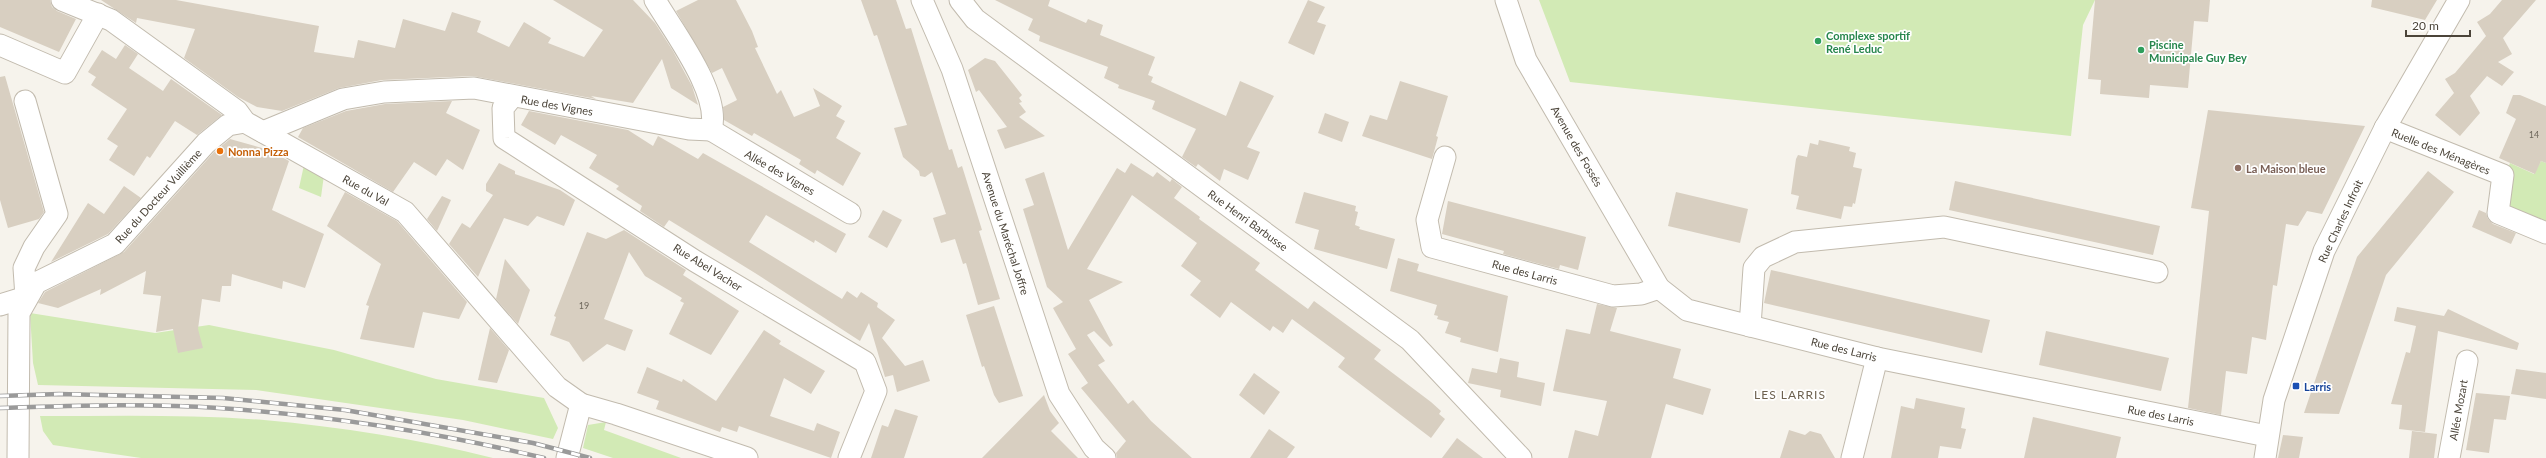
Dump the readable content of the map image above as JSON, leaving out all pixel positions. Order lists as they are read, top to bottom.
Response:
{
  "streets": {
    "street": [
      "Rue des Vignes",
      "Avenue des Fossés",
      "Ruelle des Ménagères",
      "Allée des Vignes",
      "Rue du Val",
      "Rue du Docteur Vuillième",
      "Rue Henri Barbusse",
      "Rue Charles Infroit",
      "Avenue du Maréchal Joffre",
      "Rue Abel Vacher",
      "Rue des Larris",
      "Allée Mozart"
    ]
  },
  "crossings": [
    ["Rue des Vignes", "Allée des Vignes"],
    ["Rue des Vignes", "Rue du Val"],
    ["Rue des Vignes", "Rue Abel Vacher"],
    ["Avenue des Fossés", "Rue des Larris"],
    ["Ruelle des Ménagères", "Rue Charles Infroit"],
    ["Rue du Val", "Rue du Docteur Vuillième"],
    ["Rue Charles Infroit", "Rue des Larris"]
  ],
  "districts": ["LES LARRIS"],
  "places": {
    "other": [
      "Complexe sportif René Leduc",
      "Piscine Municipale Guy Bey",
      "Nonna Pizza",
      "La Maison bleue"
    ],
    "transit": ["Larris"]
  },
  "house_numbers": ["14", "19"],
  "scale_bar": "20 m"
}
